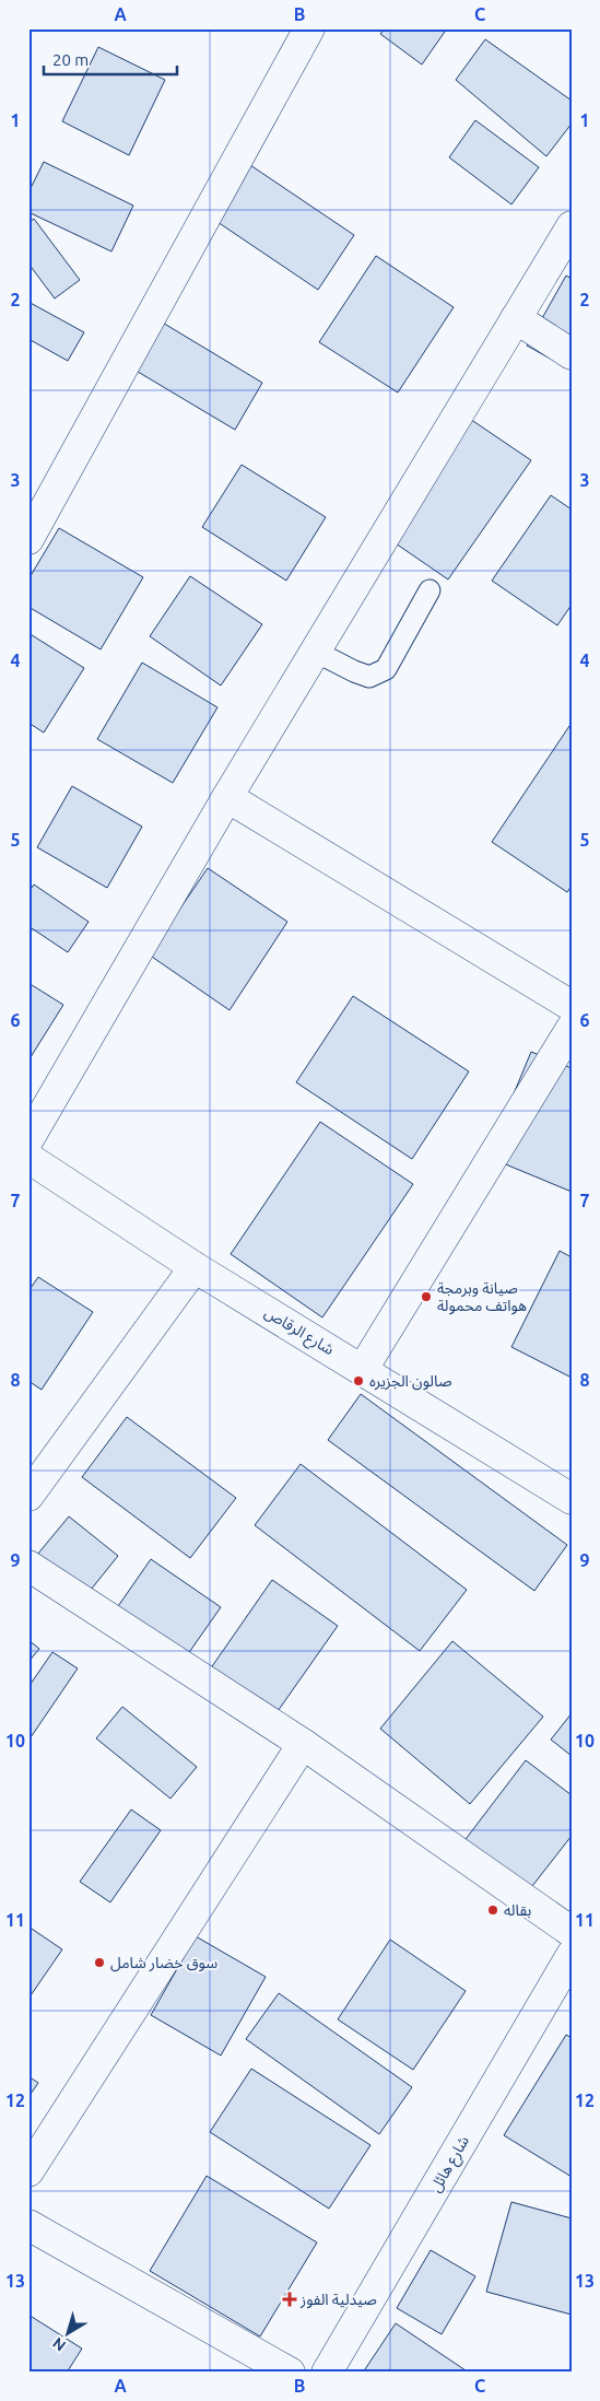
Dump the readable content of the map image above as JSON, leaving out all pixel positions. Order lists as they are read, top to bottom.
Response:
{
  "streets": {
    "street": ["شارع الرقاص", "شارع هائل"]
  },
  "places": {
    "other": [
      "صيانة وبرمجة هواتف محمولة",
      "صالون الجزيره",
      "بقاله",
      "سوق خضار شامل"
    ],
    "health": ["صيدلية الفوز"]
  },
  "scale_bar": "20 m",
  "north": "bottom left",
  "grid": {
    "columns": ["A", "B", "C"],
    "rows": [
      "1",
      "2",
      "3",
      "4",
      "5",
      "6",
      "7",
      "8",
      "9",
      "10",
      "11",
      "12",
      "13"
    ]
  }
}
